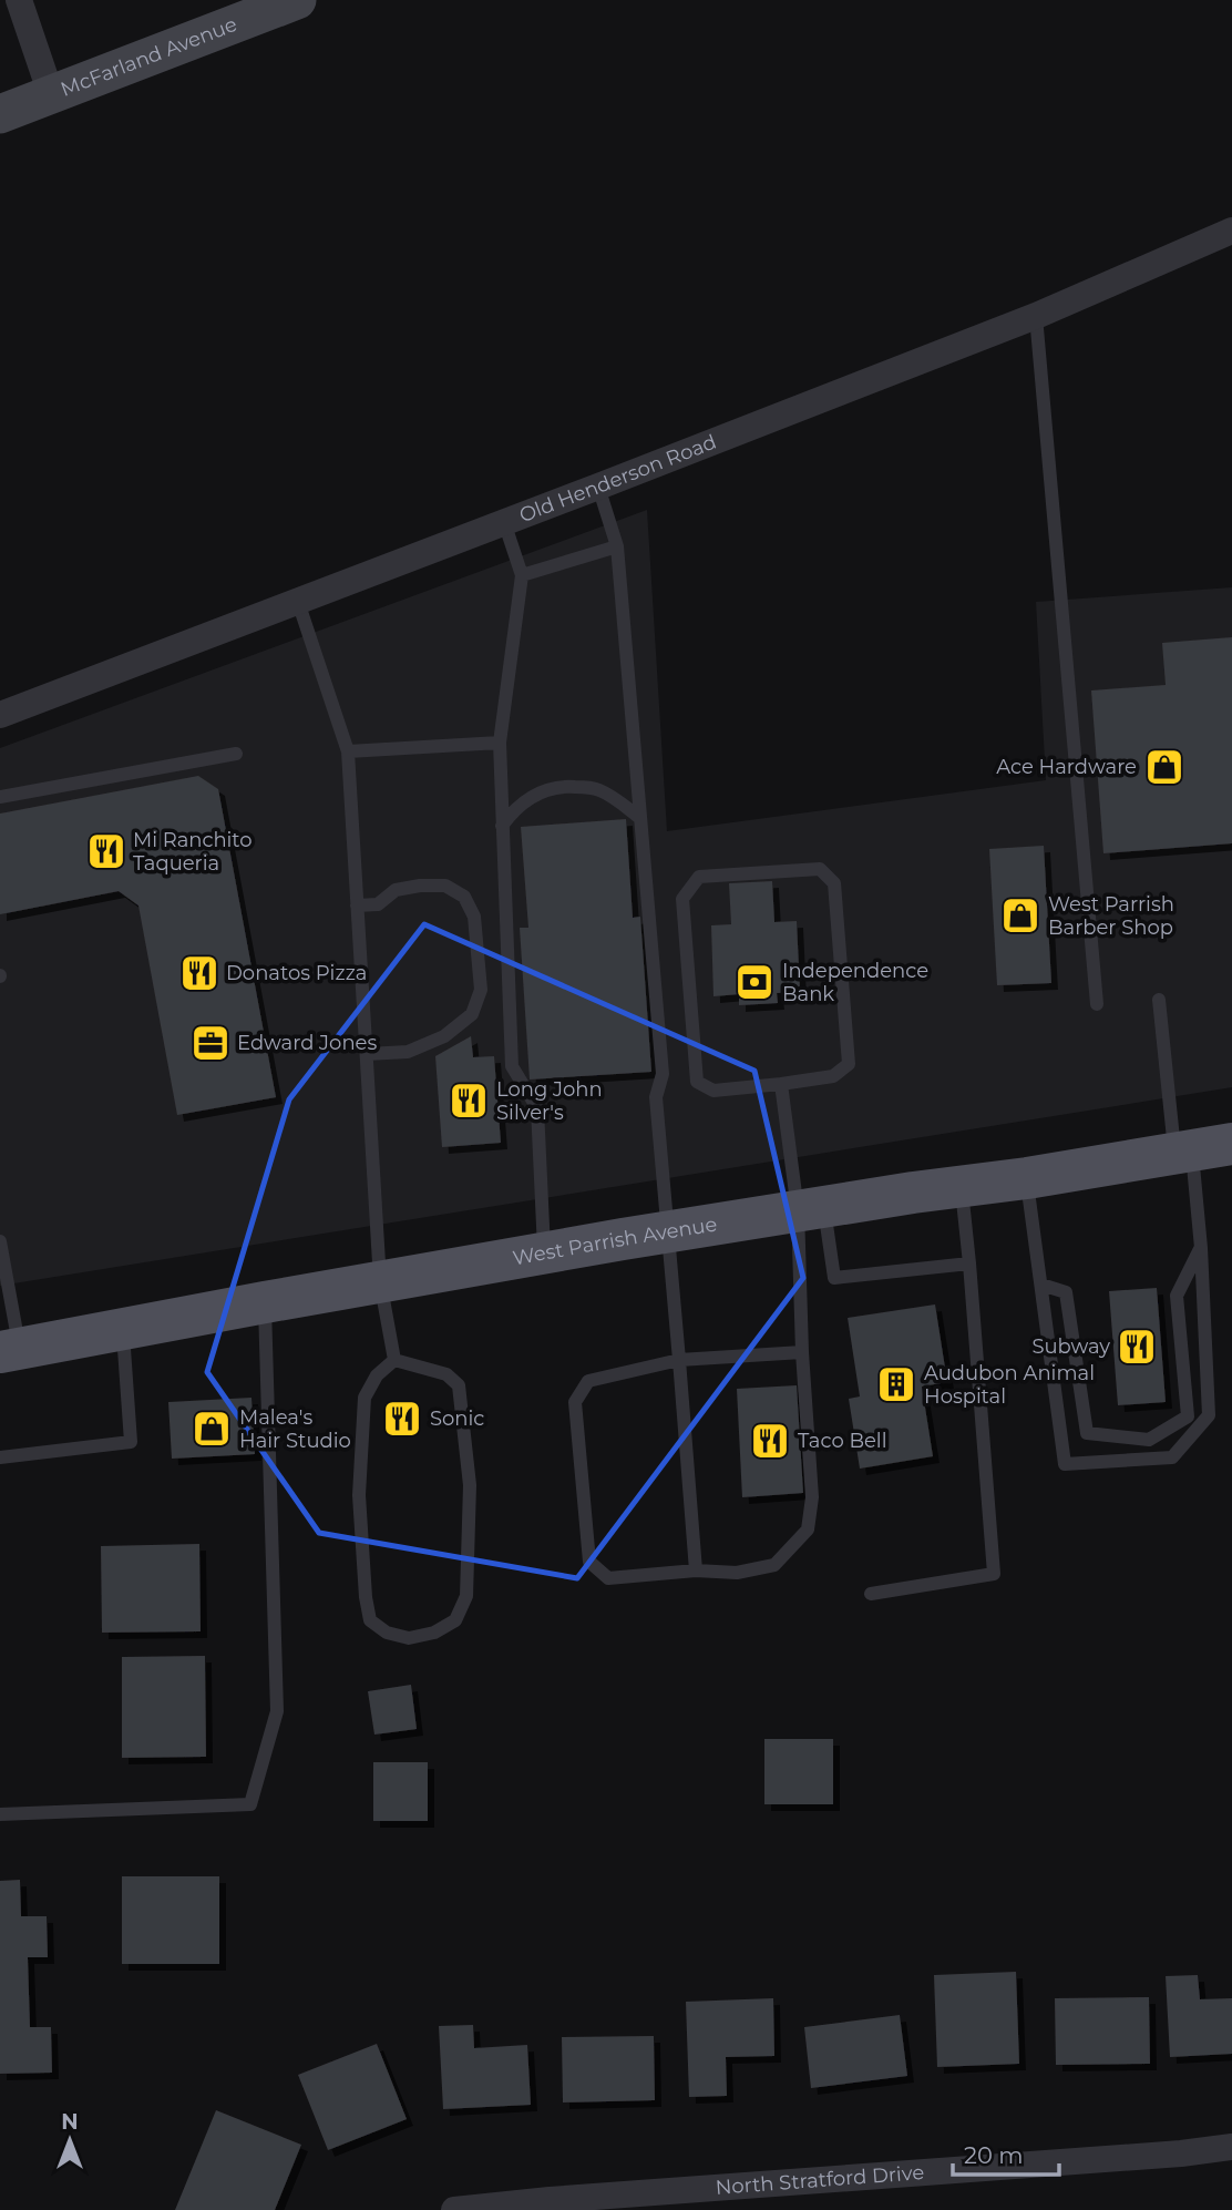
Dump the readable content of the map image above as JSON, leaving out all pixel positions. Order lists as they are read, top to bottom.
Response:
{
  "streets": {
    "main road": ["West Parrish Avenue"],
    "street": ["McFarland Avenue", "Old Henderson Road", "North Stratford Drive"]
  },
  "places": {
    "shop": ["Ace Hardware", "West Parrish Barber Shop", "Malea's Hair Studio"],
    "restaurant": [
      "Mi Ranchito Taqueria",
      "Donatos Pizza",
      "Long John Silver's",
      "Subway",
      "Sonic",
      "Taco Bell"
    ],
    "bank": ["Independence Bank"],
    "office": ["Edward Jones"],
    "building": ["Audubon Animal Hospital"]
  },
  "scale_bar": "20 m",
  "north": "top"
}
